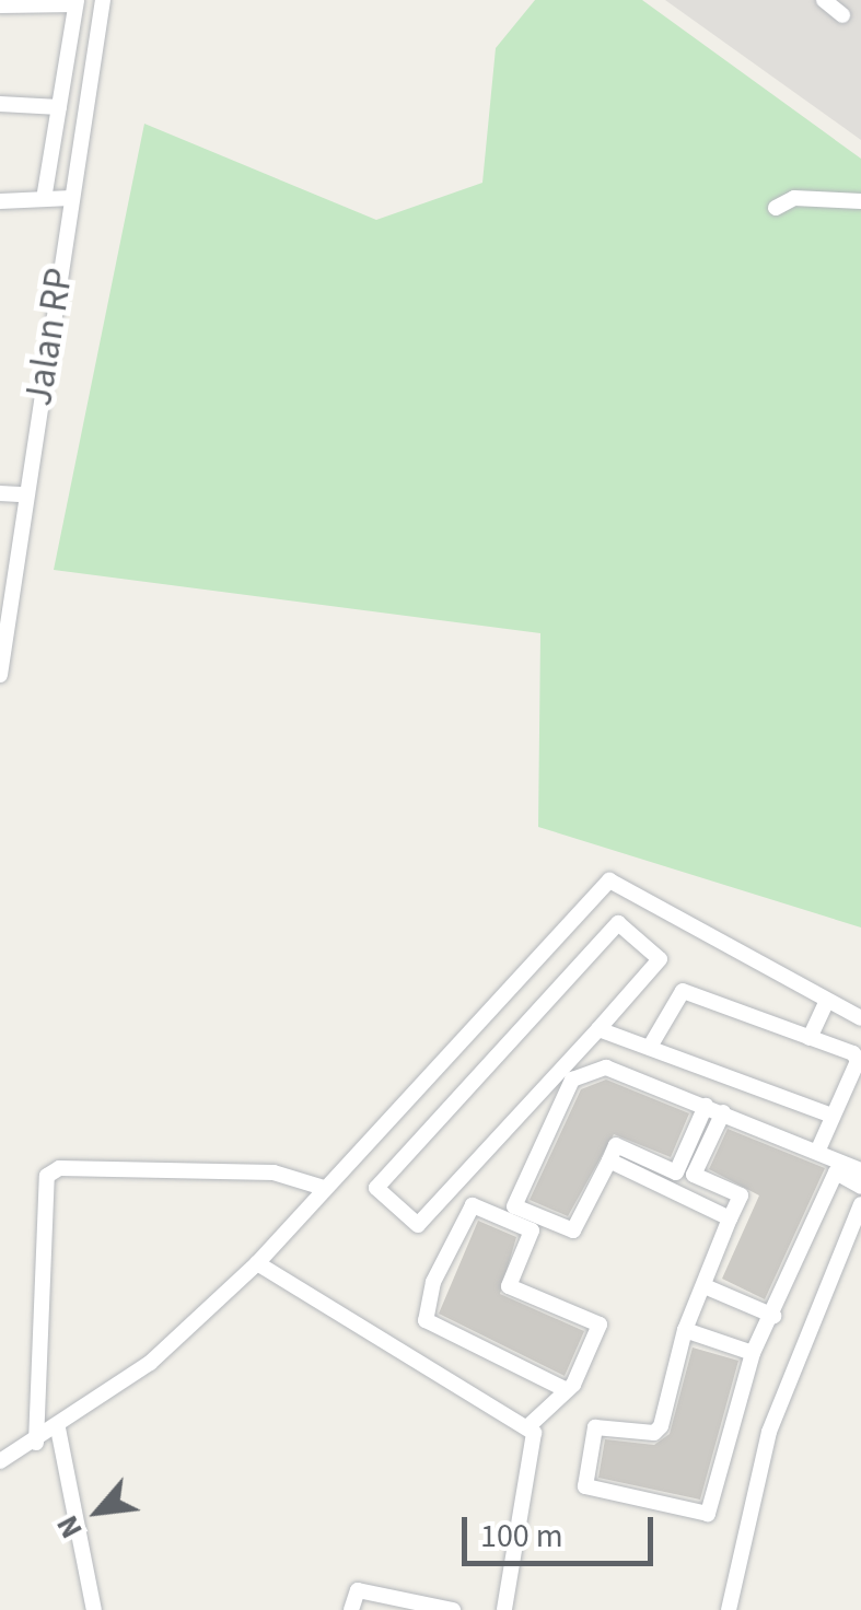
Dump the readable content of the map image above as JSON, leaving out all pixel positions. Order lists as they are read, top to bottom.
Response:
{
  "streets": {
    "street": ["Jalan RP"]
  },
  "scale_bar": "100 m",
  "north": "bottom left"
}
